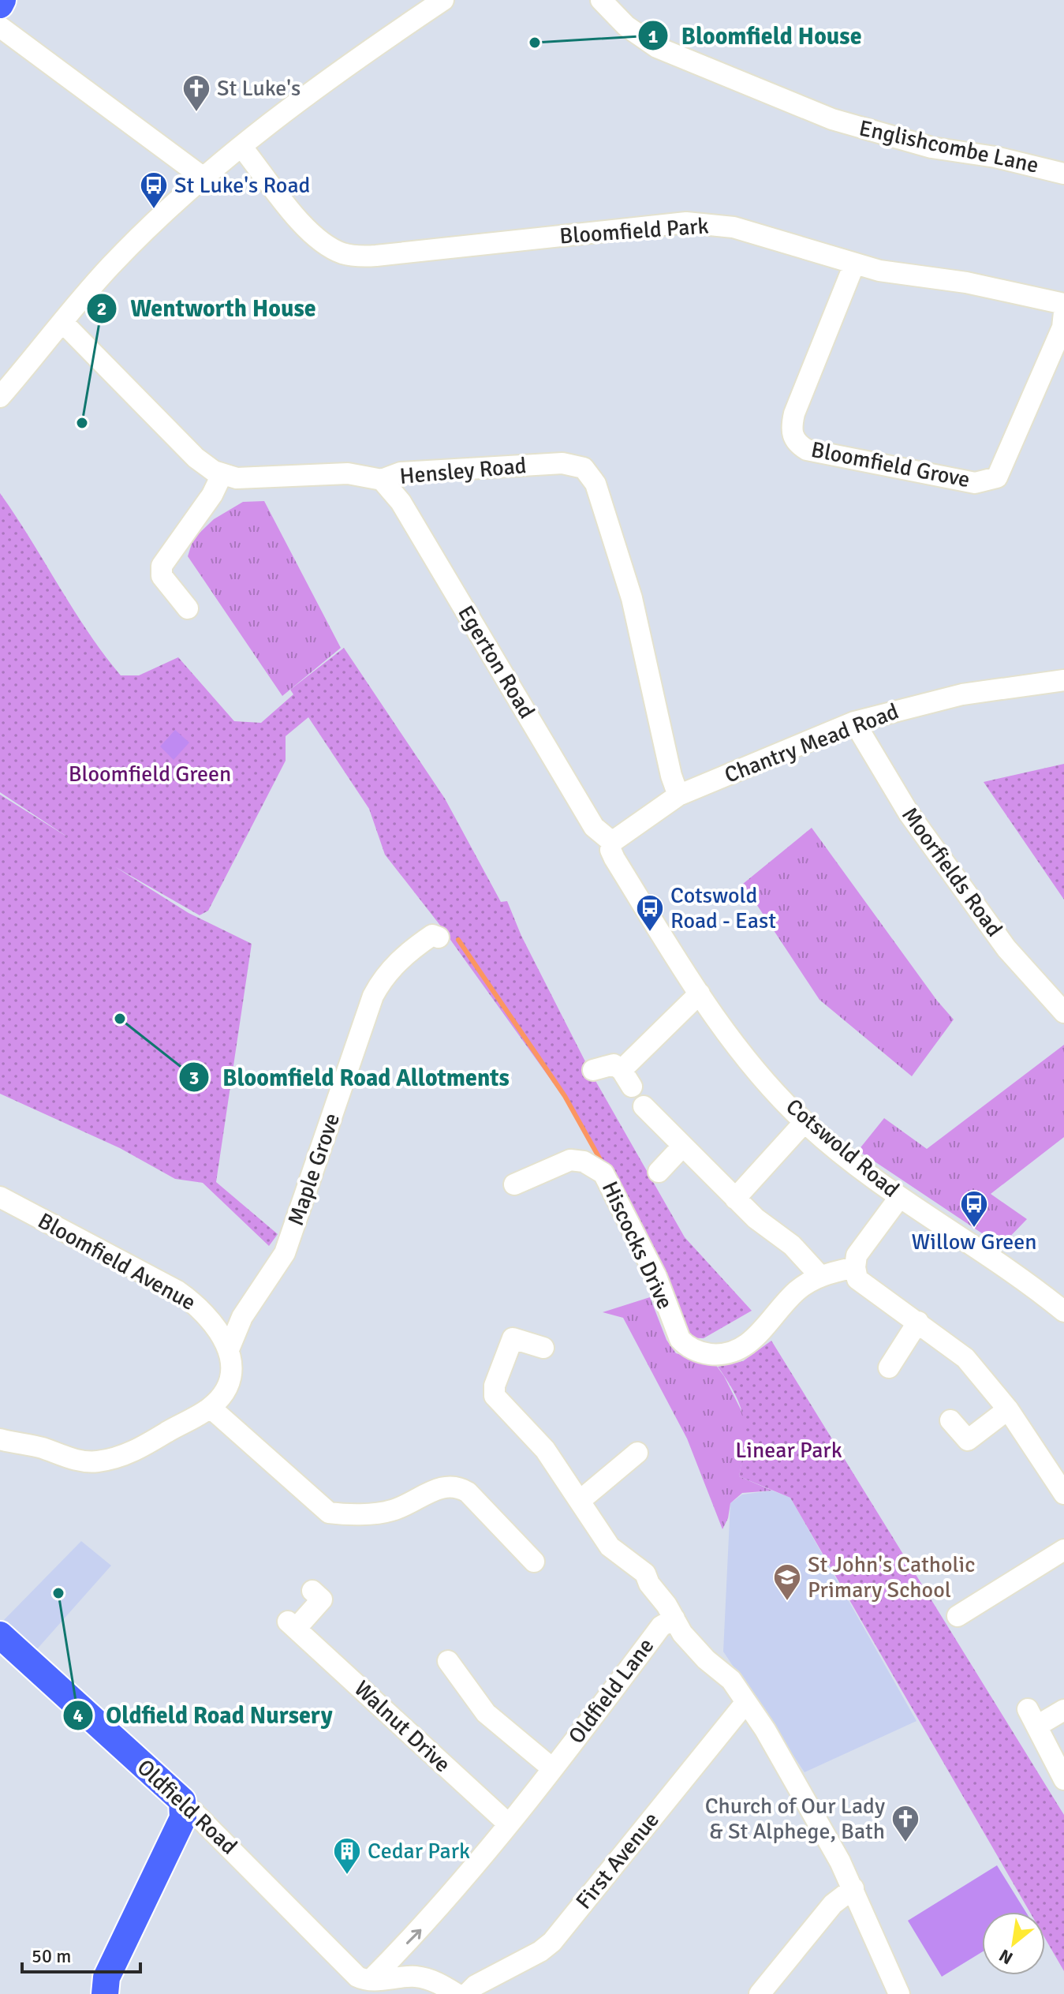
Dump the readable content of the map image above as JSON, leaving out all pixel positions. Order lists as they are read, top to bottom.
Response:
{
  "streets": {
    "main road": ["Oldfield Road"],
    "street": [
      "Englishcombe Lane",
      "Bloomfield Park",
      "Bloomfield Grove",
      "Hensley Road",
      "Egerton Road",
      "Chantry Mead Road",
      "Moorfields Road",
      "Cotswold Road",
      "Maple Grove",
      "Hiscocks Drive",
      "Bloomfield Avenue",
      "Oldfield Lane",
      "Walnut Drive",
      "First Avenue"
    ]
  },
  "crossings": [
    ["Bloomfield Park", "Bloomfield Grove"],
    ["Hensley Road", "Egerton Road"],
    ["Hensley Road", "Chantry Mead Road"],
    ["Egerton Road", "Chantry Mead Road"],
    ["Egerton Road", "Cotswold Road"],
    ["Chantry Mead Road", "Moorfields Road"],
    ["Chantry Mead Road", "Cotswold Road"],
    ["Maple Grove", "Bloomfield Avenue"],
    ["Oldfield Lane", "Walnut Drive"],
    ["Oldfield Lane", "Oldfield Road"],
    ["Oldfield Lane", "First Avenue"]
  ],
  "parks": ["Bloomfield Green", "Linear Park"],
  "places": {
    "other": [
      "Bloomfield House",
      "Wentworth House",
      "Bloomfield Road Allotments",
      "Oldfield Road Nursery"
    ],
    "church": ["St Luke's", "Church of Our Lady & St Alphege, Bath"],
    "bus stop": ["St Luke's Road", "Cotswold Road - East", "Willow Green"],
    "school or university": ["St John's Catholic Primary School"],
    "building": ["Cedar Park"]
  },
  "scale_bar": "50 m",
  "north": "bottom left"
}
